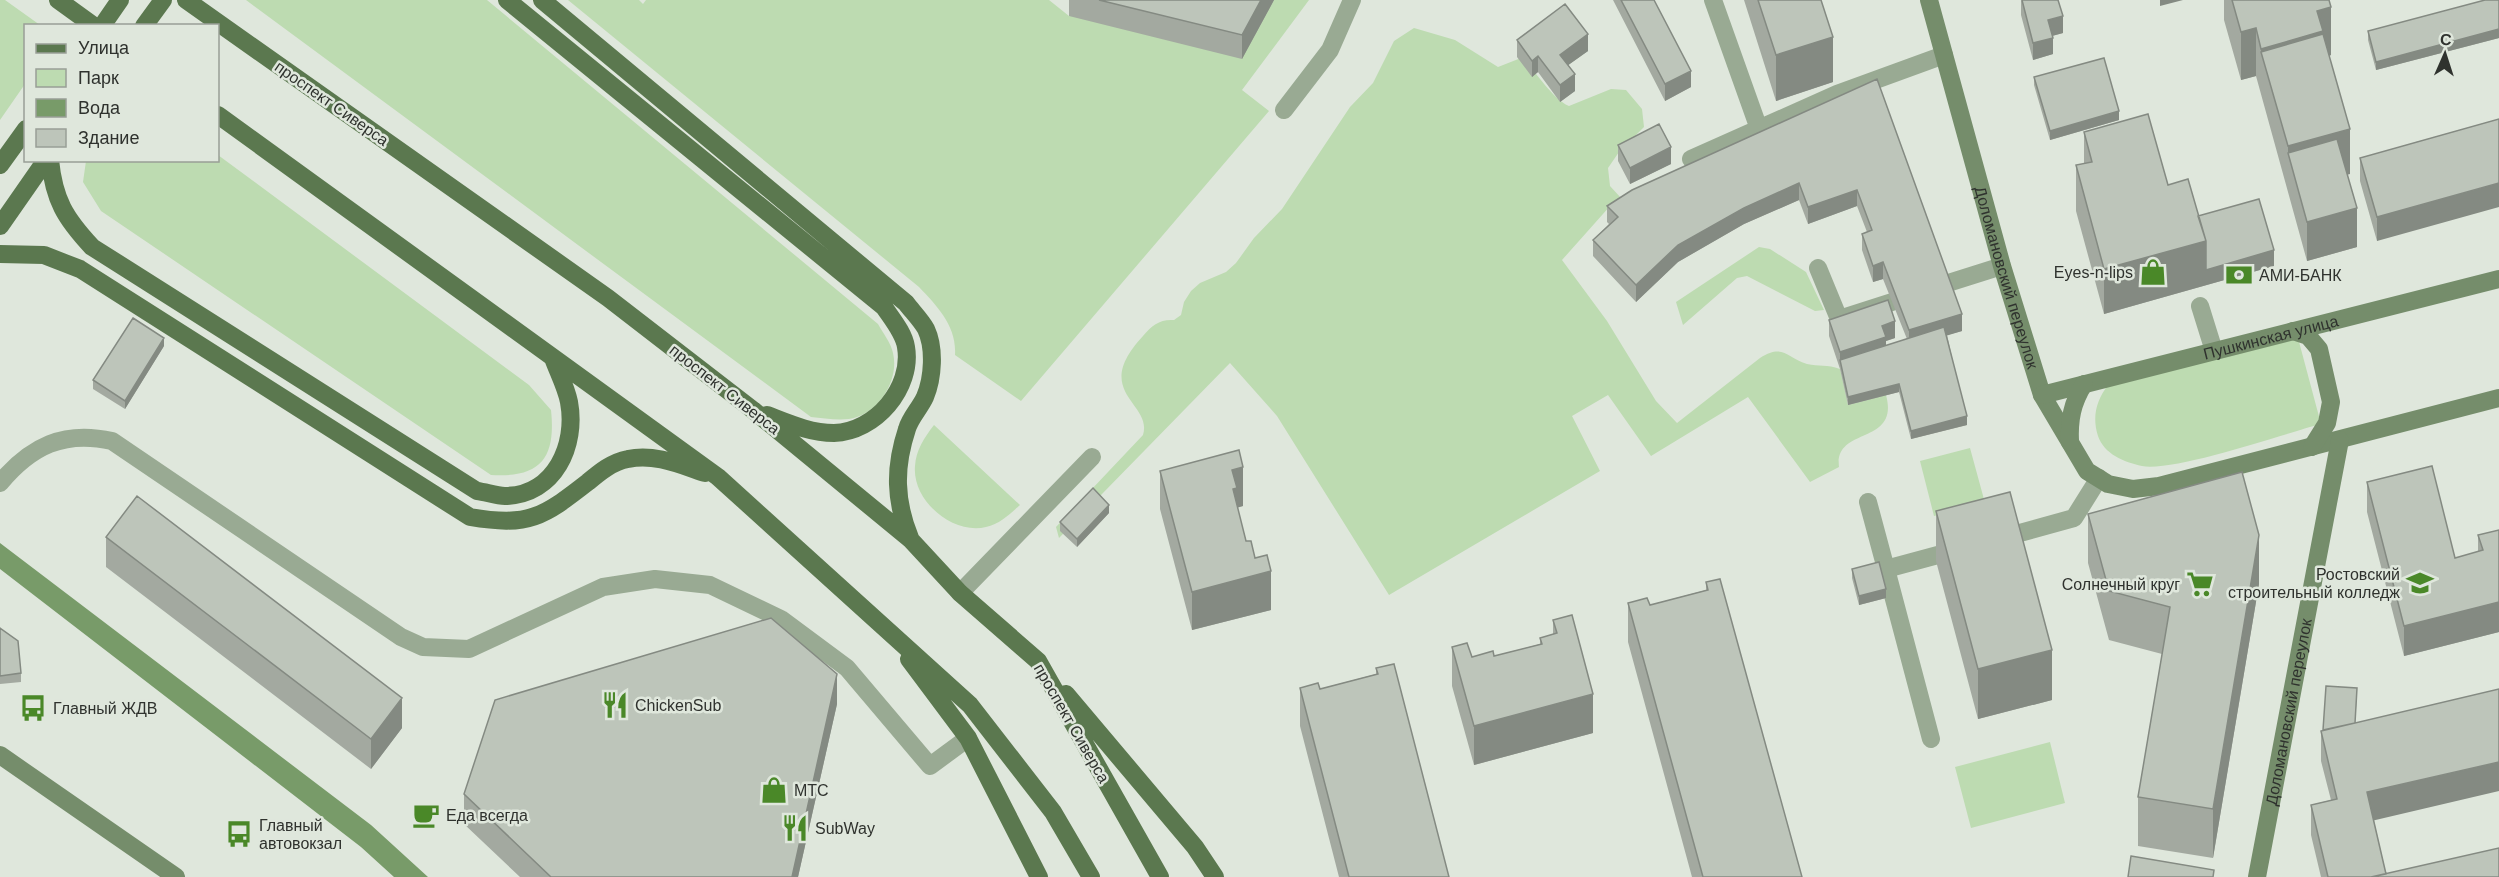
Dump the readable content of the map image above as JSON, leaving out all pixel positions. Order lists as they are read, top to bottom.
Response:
{
  "streets": {
    "main road": ["проспект Сиверса"],
    "street": ["Доломановский переулок", "Пушкинская улица"]
  },
  "crossings": [
    ["Доломановский переулок", "Пушкинская улица"]
  ],
  "places": {
    "shop": ["Eyes-n-lips", "МТС"],
    "bank": ["АМИ-БАНК"],
    "school or university": ["Ростовский строительный колледж"],
    "supermarket": ["Солнечный круг"],
    "restaurant": ["ChickenSub", "SubWay"],
    "bus stop": ["Главный ЖДВ", "Главный автовокзал"],
    "cafe": ["Еда всегда"]
  },
  "legend": [
    "Улица",
    "Парк",
    "Вода",
    "Здание"
  ],
  "north": "top"
}
